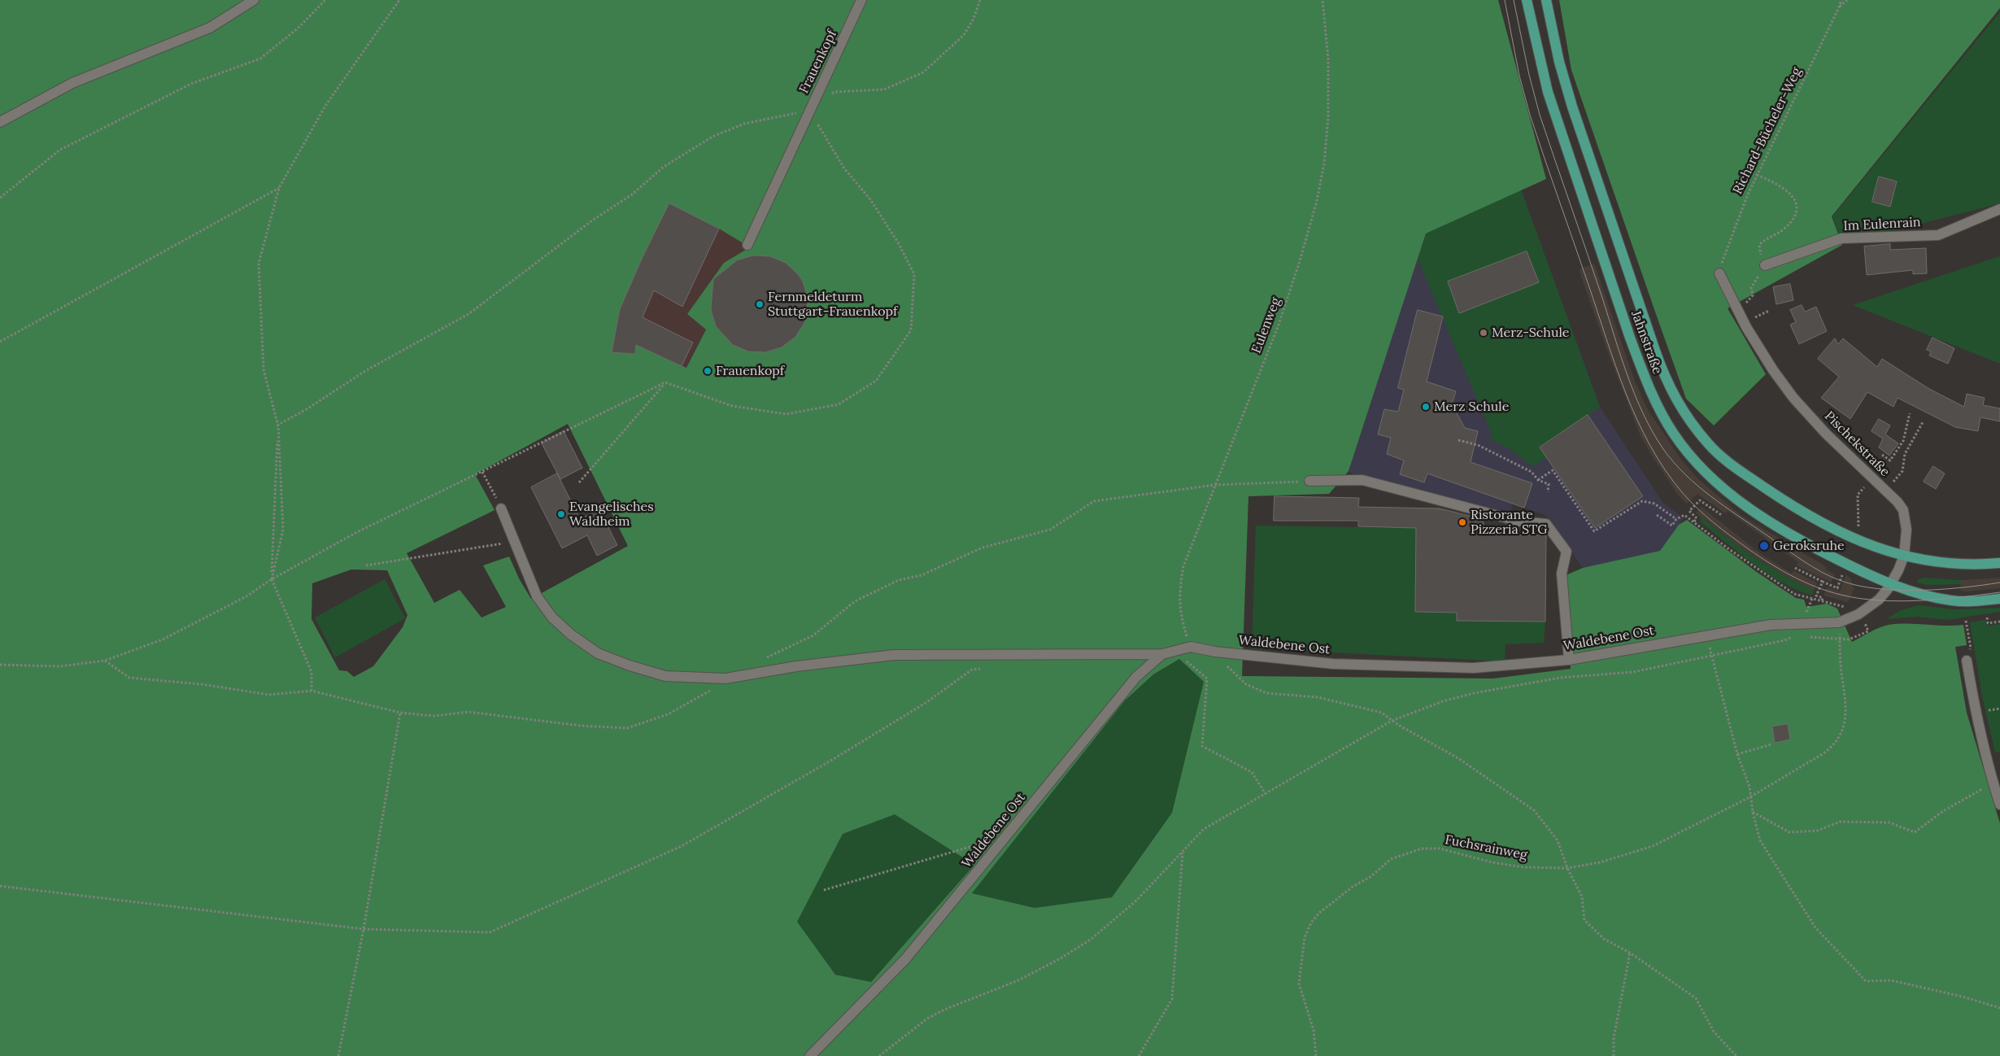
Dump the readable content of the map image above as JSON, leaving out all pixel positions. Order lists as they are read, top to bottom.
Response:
{
  "streets": {
    "main road": ["Jahnstraße"],
    "street": [
      "Frauenkopf",
      "Im Eulenrain",
      "Pischekstraße",
      "Waldebene Ost"
    ],
    "path": ["Richard-Bücheler-Weg", "Eulenweg", "Fuchsrainweg"]
  },
  "crossings": [
    ["Richard-Bücheler-Weg", "Pischekstraße"],
    ["Eulenweg", "Waldebene Ost"],
    ["Jahnstraße", "Pischekstraße"],
    ["Jahnstraße", "Waldebene Ost"],
    ["Pischekstraße", "Waldebene Ost"],
    ["Waldebene Ost", "Fuchsrainweg"]
  ],
  "places": [
    "Fernmeldeturm Stuttgart-Frauenkopf",
    "Merz-Schule",
    "Frauenkopf",
    "Merz Schule",
    "Evangelisches Waldheim",
    "Ristorante Pizzeria STG",
    "Geroksruhe"
  ]
}
